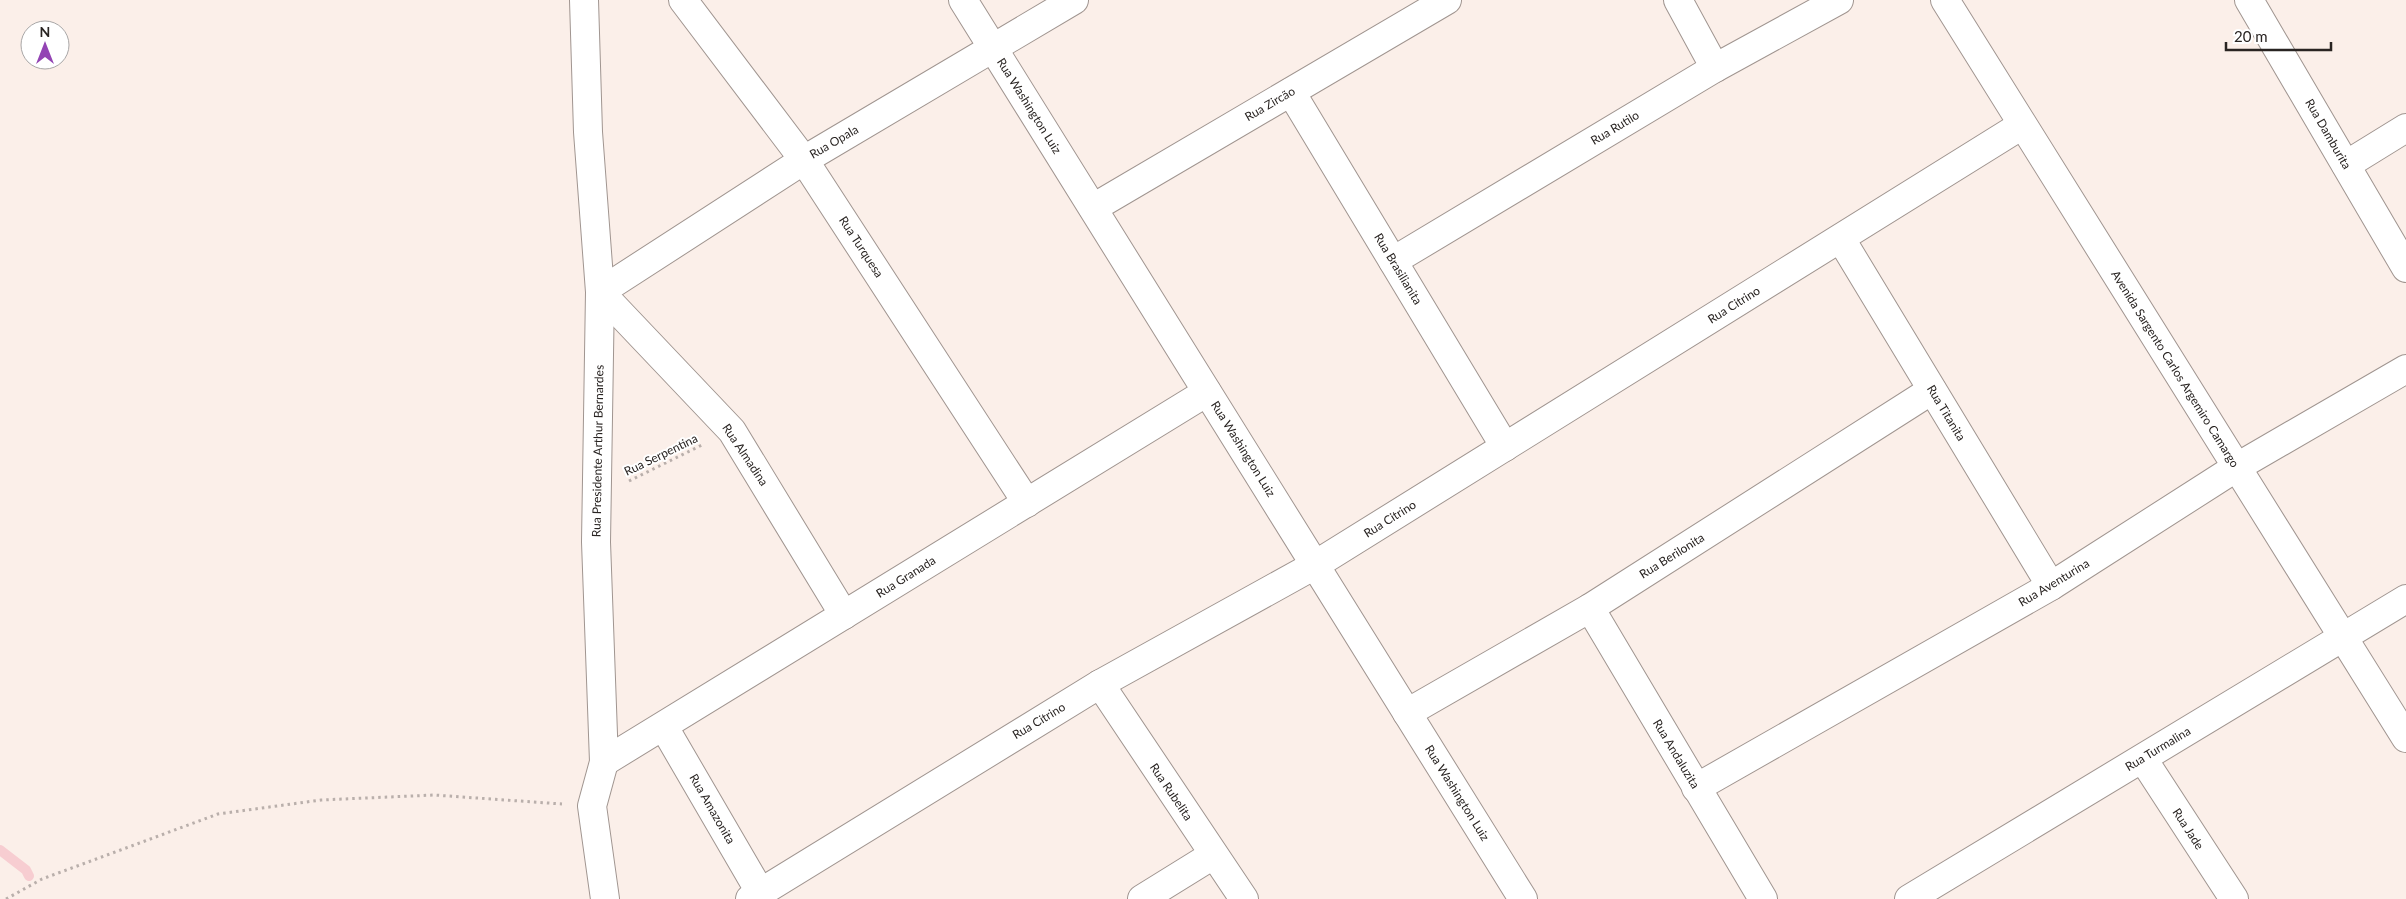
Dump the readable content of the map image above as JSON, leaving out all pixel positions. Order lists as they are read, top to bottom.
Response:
{
  "streets": {
    "street": [
      "Rua Zircão",
      "Rua Washington Luiz",
      "Rua Rutilo",
      "Rua Damburita",
      "Rua Opala",
      "Rua Turquesa",
      "Rua Brasilianita",
      "Rua Citrino",
      "Avenida Sargento Carlos Argemiro Camargo",
      "Rua Titanita",
      "Rua Presidente Arthur Bernardes",
      "Rua Almadina",
      "Rua Berilonita",
      "Rua Granada",
      "Rua Aventurina",
      "Rua Turmalina",
      "Rua Andaluzita",
      "Rua Rubelita",
      "Rua Amazonita",
      "Rua Jade"
    ],
    "path": ["Rua Serpentina"]
  },
  "crossings": [
    ["Rua Zircão", "Rua Washington Luiz"],
    ["Rua Zircão", "Rua Brasilianita"],
    ["Rua Washington Luiz", "Rua Opala"],
    ["Rua Washington Luiz", "Rua Citrino"],
    ["Rua Washington Luiz", "Rua Berilonita"],
    ["Rua Washington Luiz", "Rua Granada"],
    ["Rua Rutilo", "Rua Brasilianita"],
    ["Rua Opala", "Rua Turquesa"],
    ["Rua Opala", "Rua Presidente Arthur Bernardes"],
    ["Rua Opala", "Rua Almadina"],
    ["Rua Turquesa", "Rua Granada"],
    ["Rua Brasilianita", "Rua Citrino"],
    ["Rua Citrino", "Avenida Sargento Carlos Argemiro Camargo"],
    ["Rua Citrino", "Rua Titanita"],
    ["Rua Citrino", "Rua Rubelita"],
    ["Rua Citrino", "Rua Amazonita"],
    ["Avenida Sargento Carlos Argemiro Camargo", "Rua Aventurina"],
    ["Avenida Sargento Carlos Argemiro Camargo", "Rua Turmalina"],
    ["Rua Titanita", "Rua Berilonita"],
    ["Rua Titanita", "Rua Aventurina"],
    ["Rua Presidente Arthur Bernardes", "Rua Serpentina"],
    ["Rua Presidente Arthur Bernardes", "Rua Almadina"],
    ["Rua Presidente Arthur Bernardes", "Rua Granada"],
    ["Rua Serpentina", "Rua Almadina"],
    ["Rua Almadina", "Rua Granada"],
    ["Rua Berilonita", "Rua Andaluzita"],
    ["Rua Granada", "Rua Amazonita"],
    ["Rua Aventurina", "Rua Andaluzita"],
    ["Rua Turmalina", "Rua Jade"]
  ],
  "scale_bar": "20 m",
  "north": "top"
}
